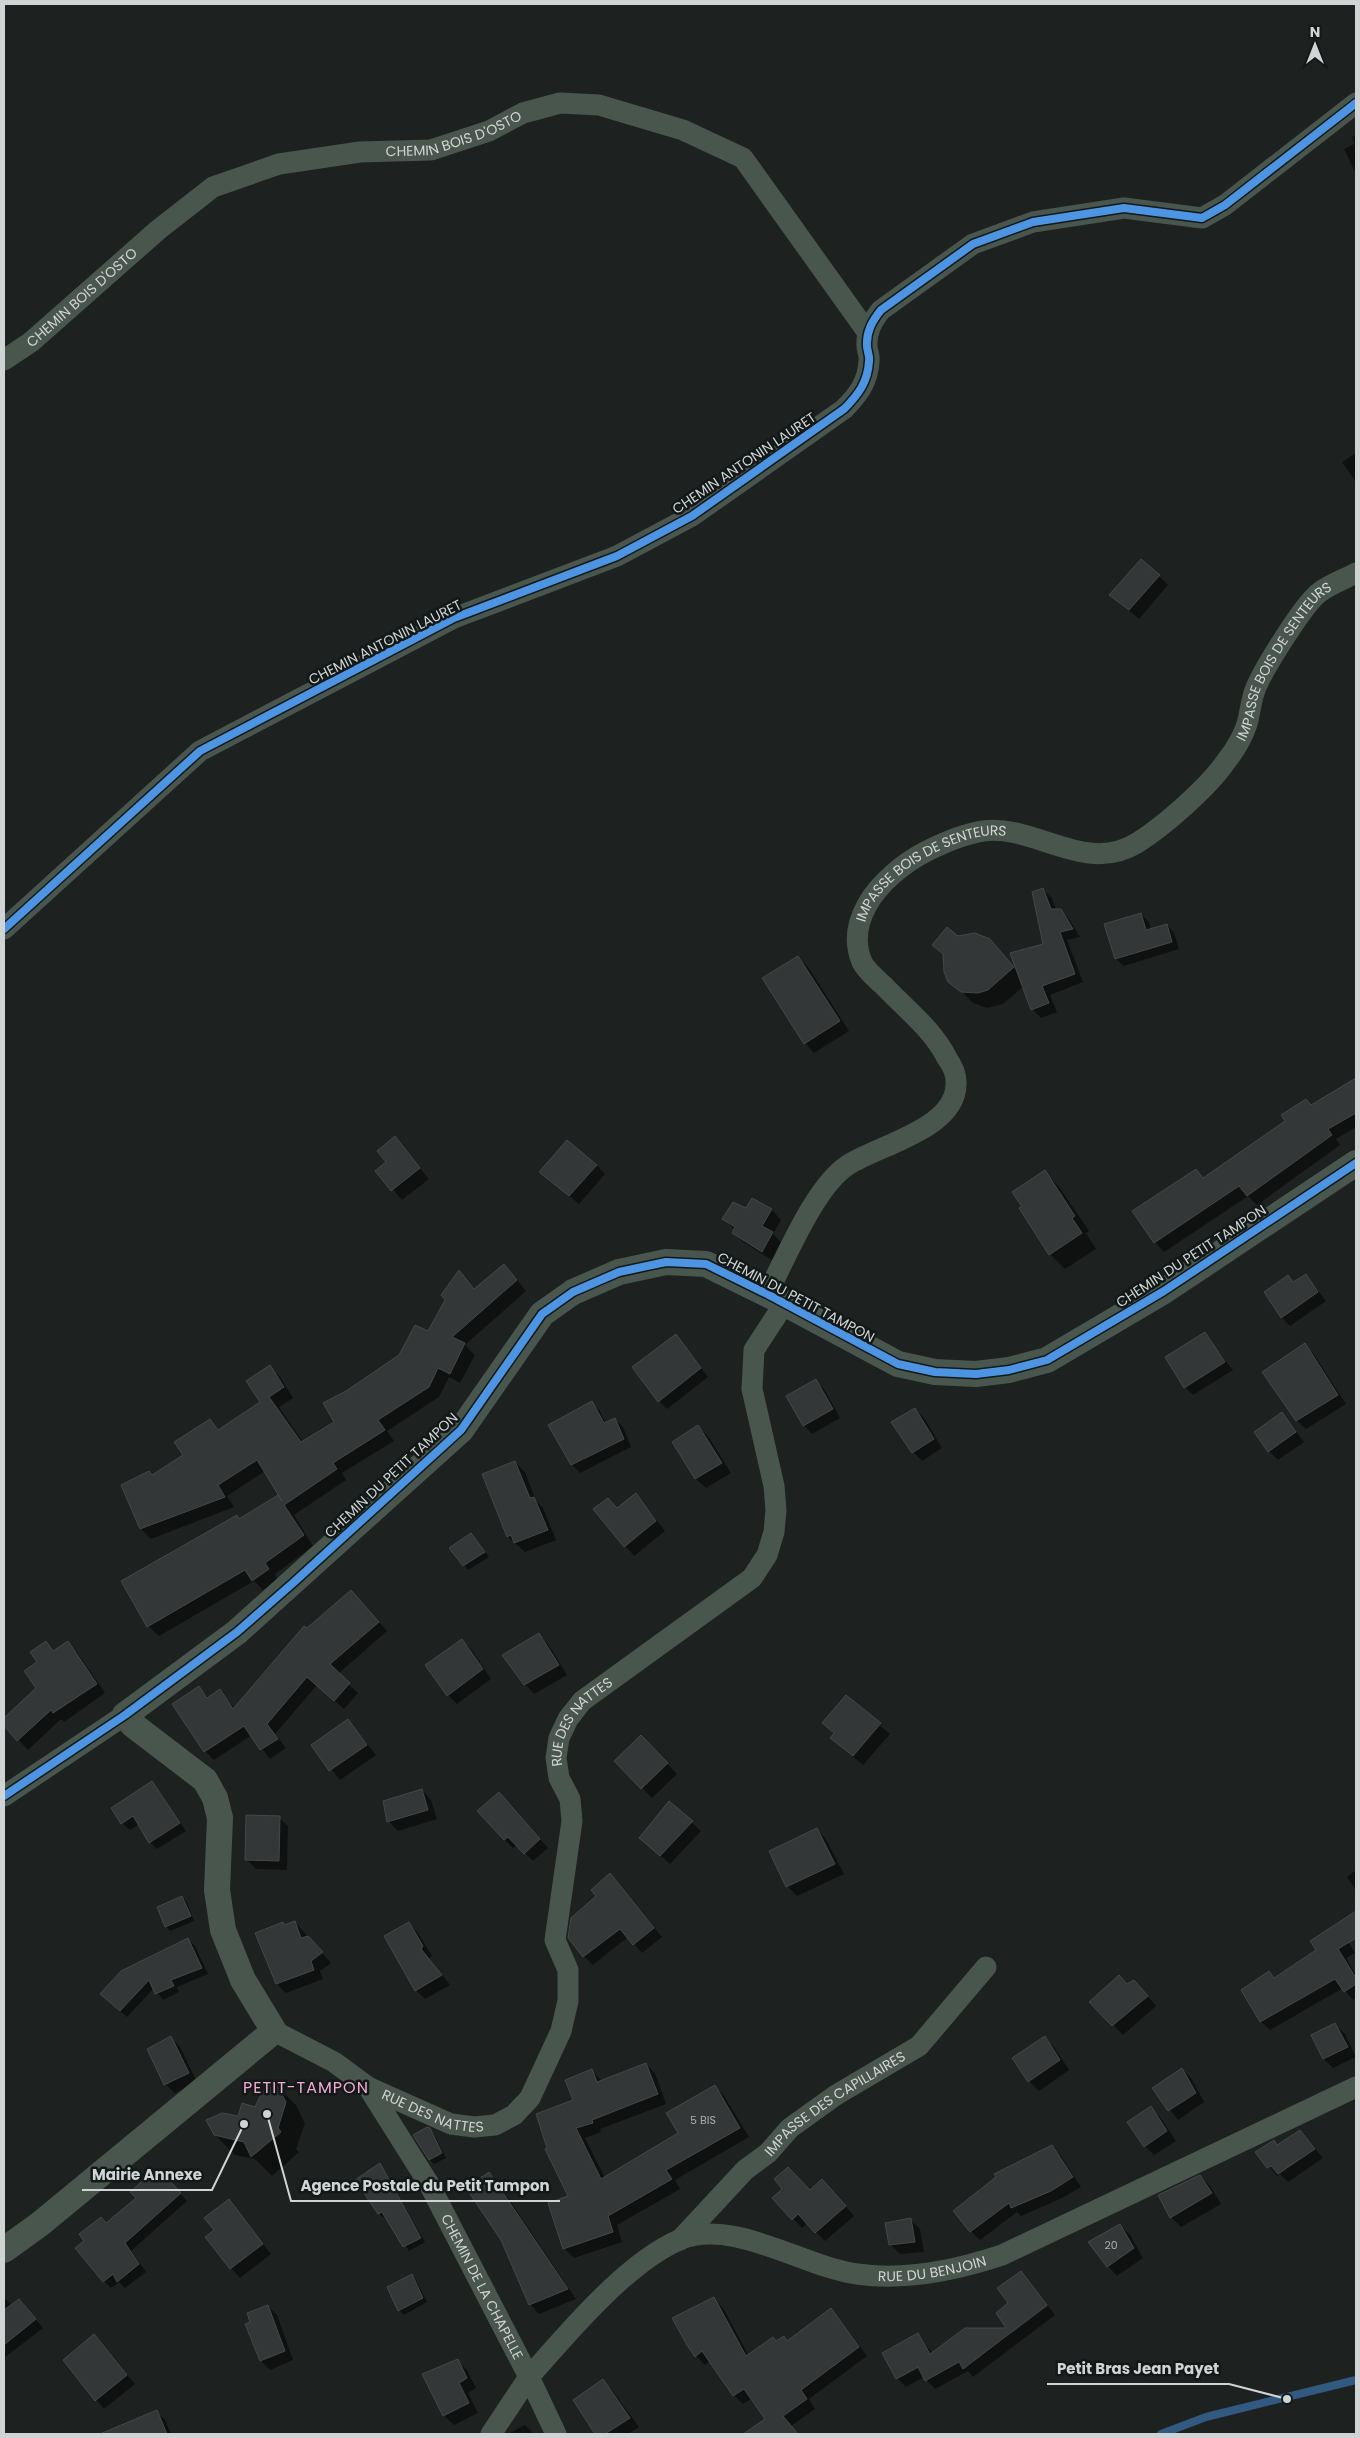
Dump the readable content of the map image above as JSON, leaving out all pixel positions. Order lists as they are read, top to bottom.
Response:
{
  "streets": {
    "street": [
      "CHEMIN BOIS D'OSTO",
      "CHEMIN ANTONIN LAURET",
      "IMPASSE BOIS DE SENTEURS",
      "CHEMIN DU PETIT TAMPON",
      "RUE DES NATTES",
      "IMPASSE DES CAPILLAIRES",
      "RUE DU BENJOIN",
      "CHEMIN DE LA CHAPELLE"
    ]
  },
  "crossings": [
    ["CHEMIN BOIS D'OSTO", "CHEMIN ANTONIN LAURET"],
    ["IMPASSE BOIS DE SENTEURS", "CHEMIN DU PETIT TAMPON"],
    ["IMPASSE BOIS DE SENTEURS", "RUE DES NATTES"],
    ["CHEMIN DU PETIT TAMPON", "RUE DES NATTES"],
    ["RUE DES NATTES", "CHEMIN DE LA CHAPELLE"],
    ["IMPASSE DES CAPILLAIRES", "RUE DU BENJOIN"],
    ["RUE DU BENJOIN", "CHEMIN DE LA CHAPELLE"]
  ],
  "districts": ["PETIT-TAMPON"],
  "places": ["Agence Postale du Petit Tampon", "Mairie Annexe", "Petit Bras Jean Payet"],
  "house_numbers": ["5 BIS", "20"],
  "north": "top"
}
